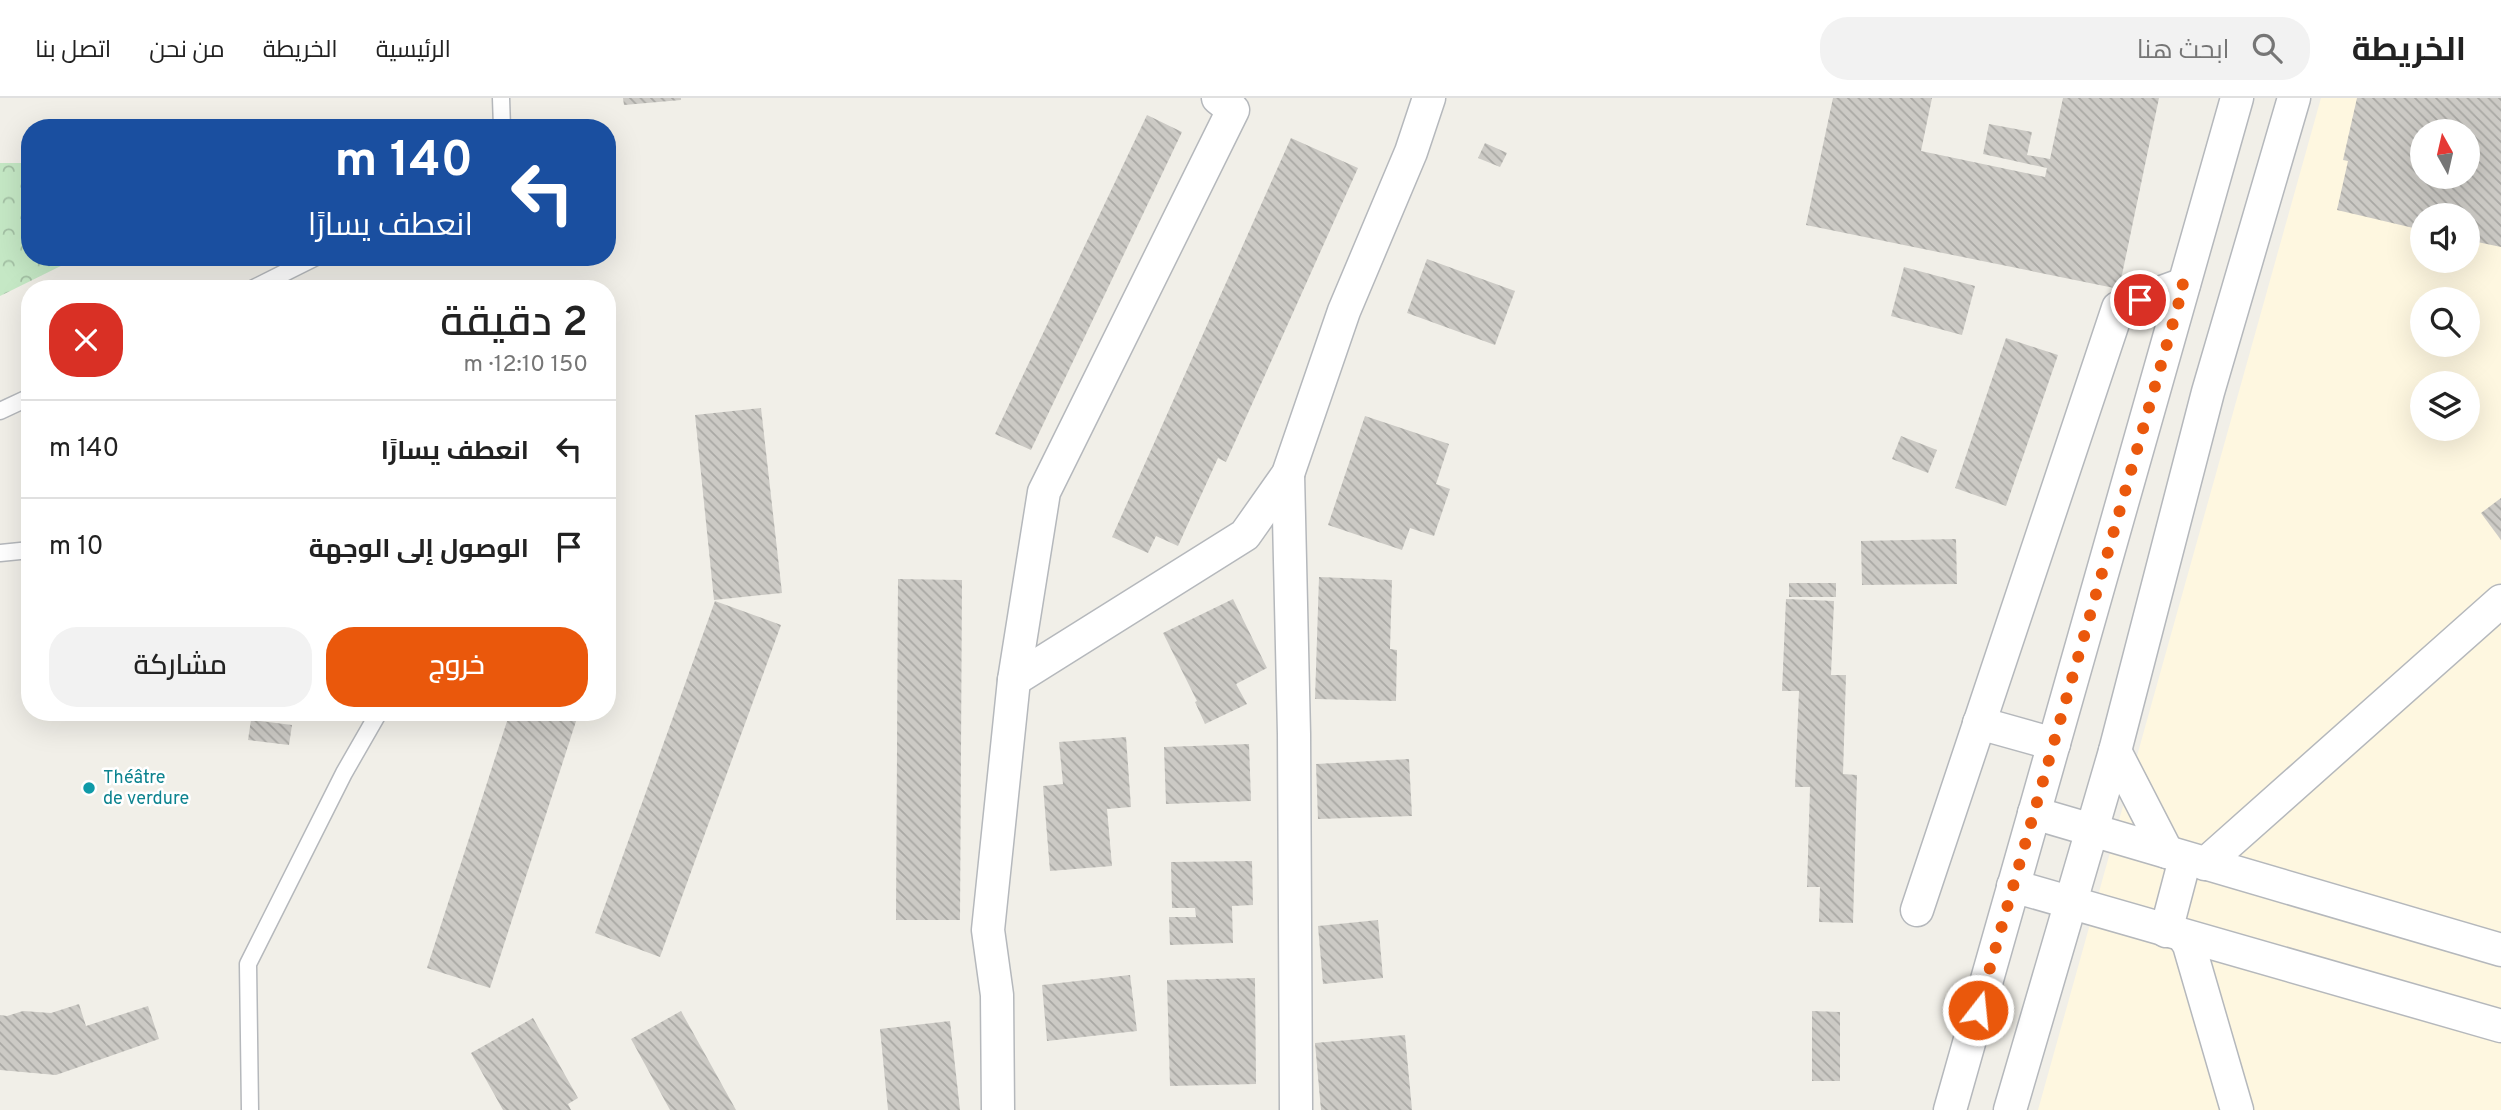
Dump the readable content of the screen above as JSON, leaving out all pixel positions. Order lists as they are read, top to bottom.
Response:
{
  "places": ["Théâtre de verdure"],
  "north": "top",
  "page": {
    "header": "الخريطة",
    "search": "ابحث هنا",
    "nav": [
      "الرئيسية",
      "الخريطة",
      "من نحن",
      "اتصل بنا"
    ],
    "turn": ["140 m", "انعطف يسارًا"],
    "heading": ["2 دقيقة", "150 m · 12:10"],
    "list": [
      {
        "name": "انعطف يسارًا",
        "value": "140 m"
      },
      {
        "name": "الوصول إلى الوجهة",
        "value": "10 m"
      }
    ],
    "buttons": ["خروج", "مشاركة"]
  }
}
